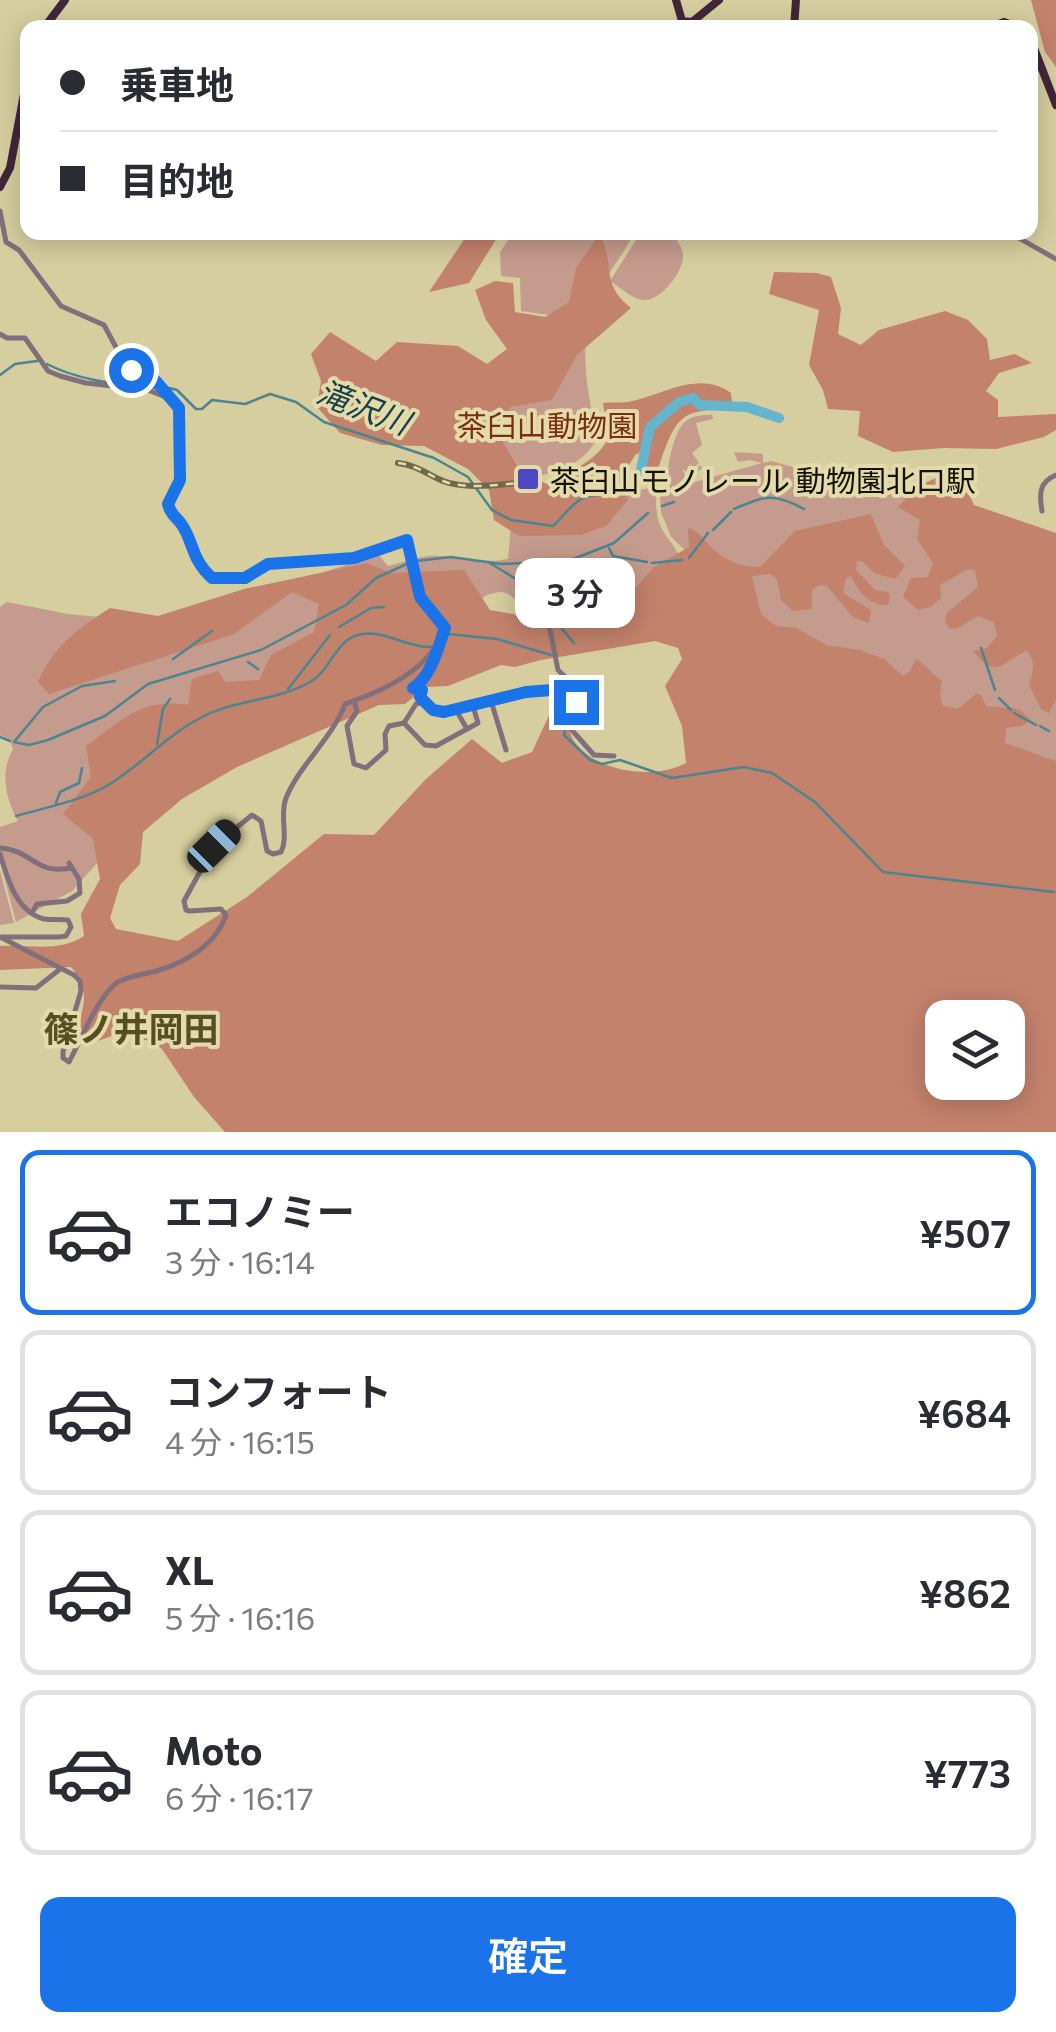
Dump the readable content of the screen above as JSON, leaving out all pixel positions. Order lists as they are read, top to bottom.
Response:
{
  "districts": ["篠ノ井岡田"],
  "water": ["滝沢川"],
  "parks": ["茶臼山動物園"],
  "places": {
    "transit": ["茶臼山モノレール 動物園北口駅"]
  },
  "page": {
    "banner": ["乗車地", "目的地"],
    "bubble": "3 分",
    "list": [
      {
        "name": "エコノミー",
        "note": "3 分 · 16:14",
        "value": "¥507"
      },
      {
        "name": "コンフォート",
        "note": "4 分 · 16:15",
        "value": "¥684"
      },
      {
        "name": "XL",
        "note": "5 分 · 16:16",
        "value": "¥862"
      },
      {
        "name": "Moto",
        "note": "6 分 · 16:17",
        "value": "¥773"
      }
    ],
    "buttons": "確定"
  }
}
